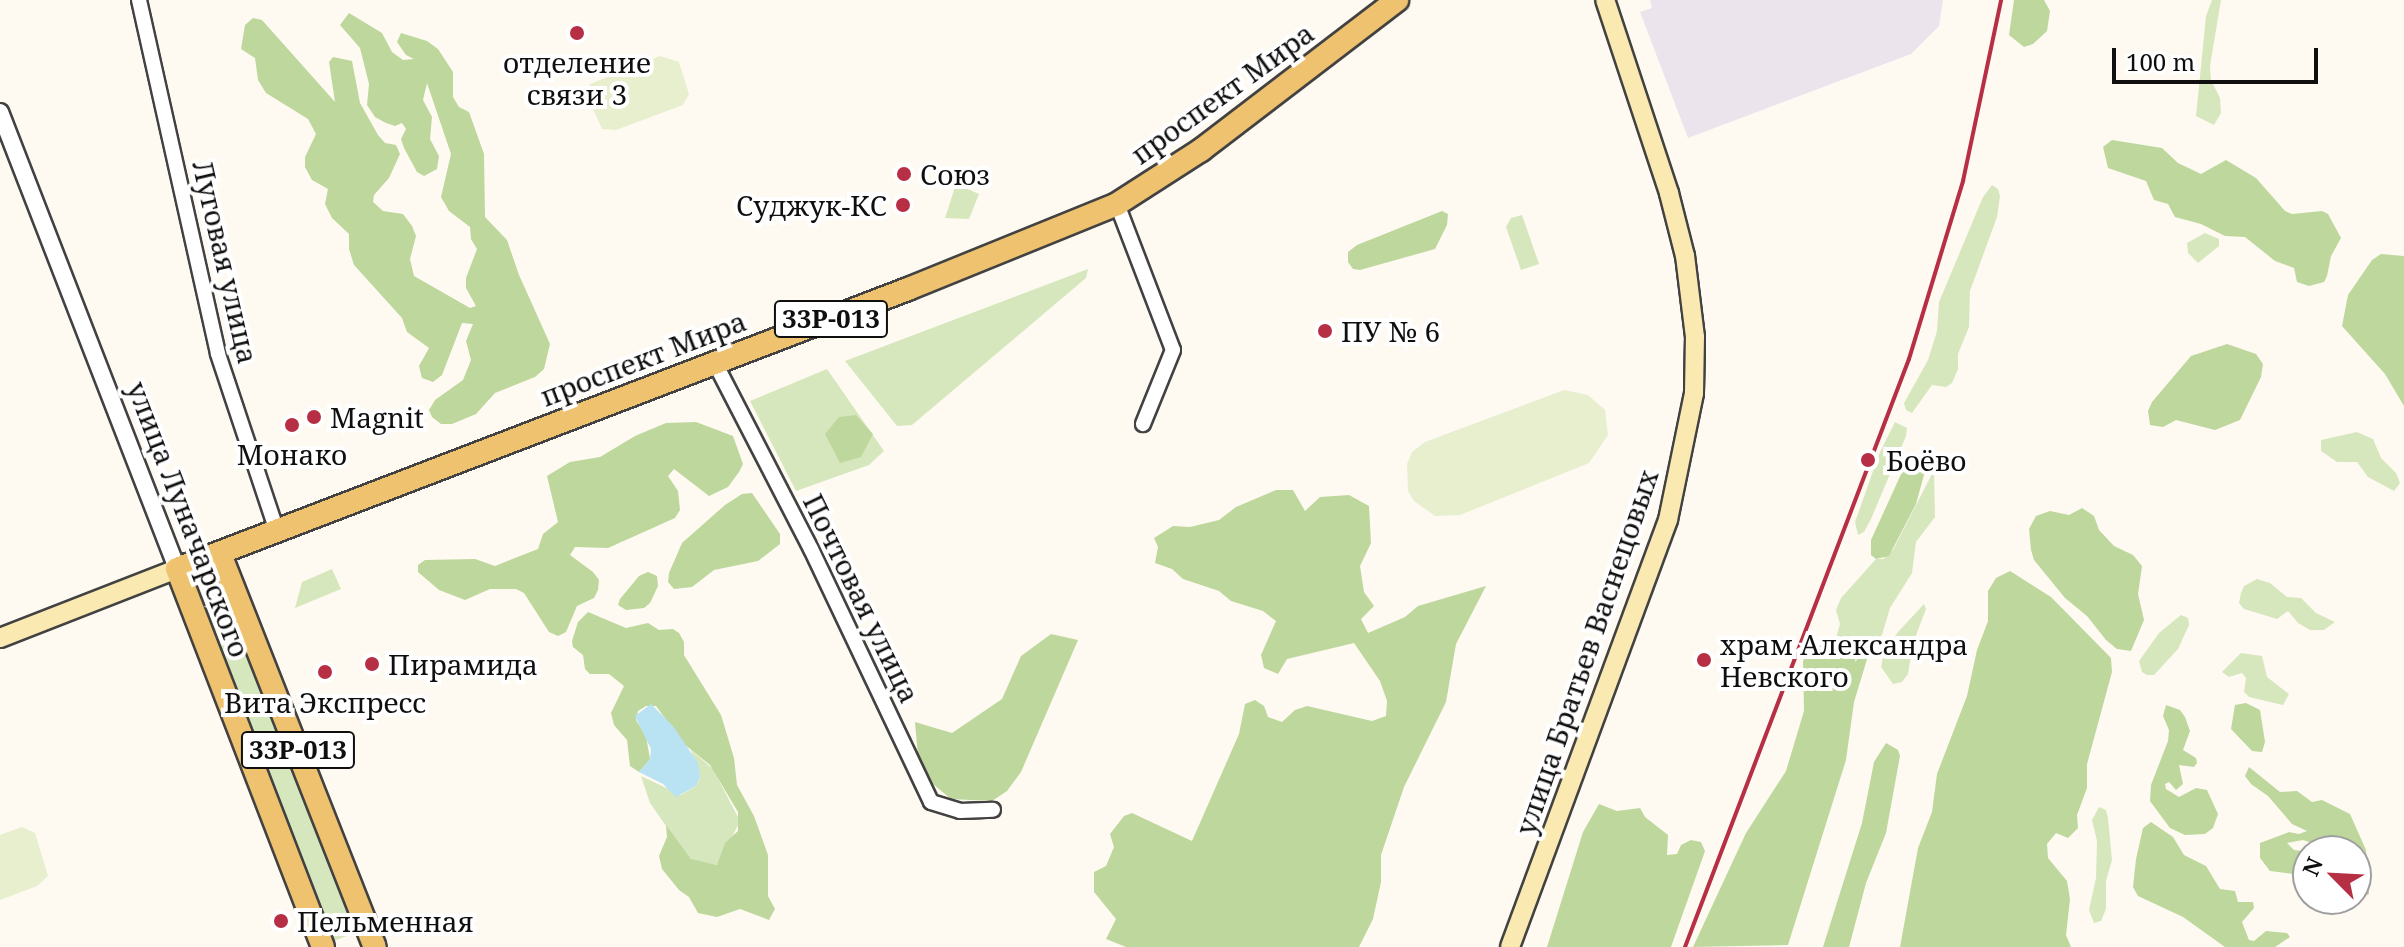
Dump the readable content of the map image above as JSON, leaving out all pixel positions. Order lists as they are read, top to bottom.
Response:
{
  "streets": {
    "main road": [
      "проспект Мира",
      "33Р-013",
      "улица Луначарского",
      "улица Братьев Васнецовых"
    ],
    "street": ["Луговая улица", "Почтовая улица"]
  },
  "crossings": [
    ["проспект Мира", "Луговая улица"],
    ["проспект Мира", "улица Луначарского"],
    ["проспект Мира", "Почтовая улица"]
  ],
  "places": [
    "отделение связи 3",
    "Союз",
    "Суджук-КС",
    "ПУ № 6",
    "Magnit",
    "Монако",
    "Боёво",
    "храм Александра Невского",
    "Пирамида",
    "Вита Экспресс",
    "Пельменная"
  ],
  "scale_bar": "100 m",
  "north": "top left"
}
